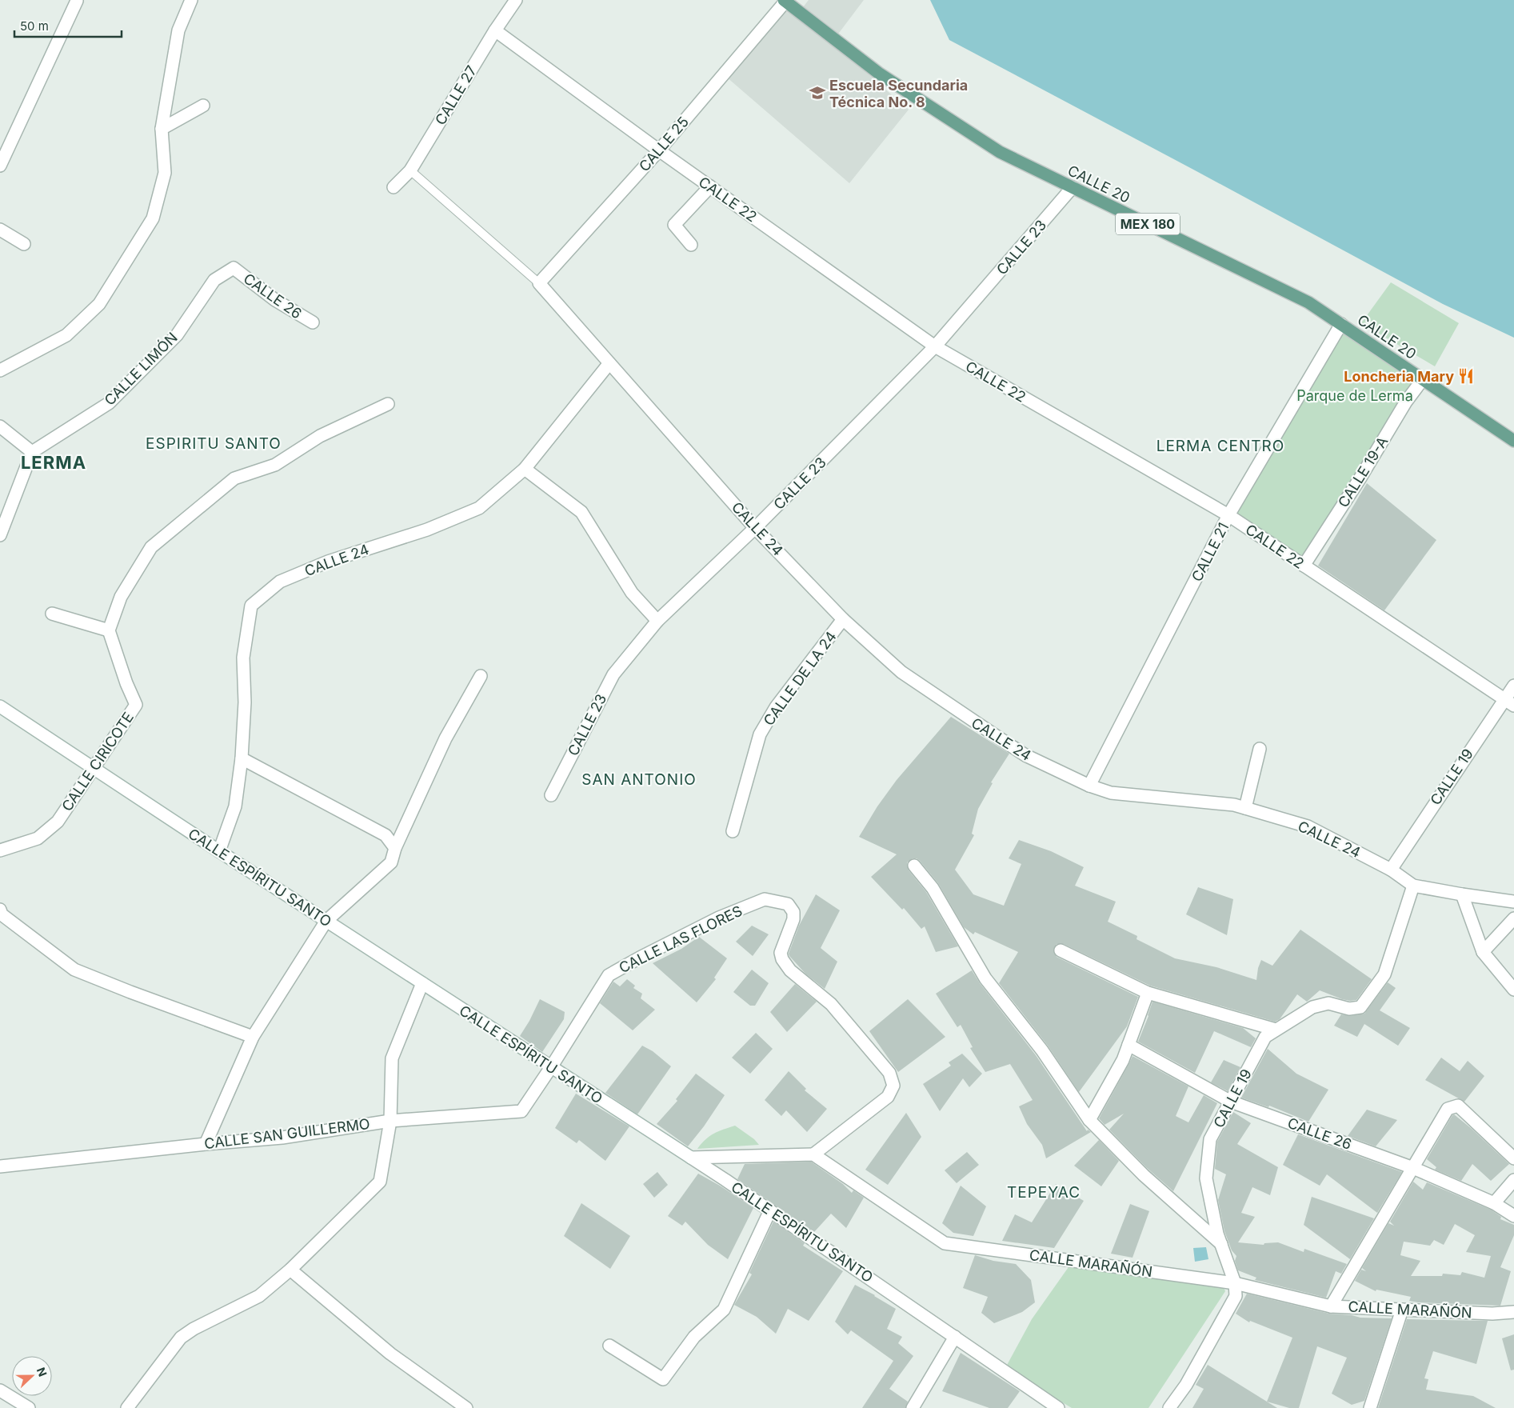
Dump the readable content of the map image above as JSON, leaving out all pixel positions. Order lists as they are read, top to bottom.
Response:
{
  "streets": {
    "main road": ["CALLE 20", "MEX 180"],
    "street": [
      "CALLE 27",
      "CALLE 25",
      "CALLE 22",
      "CALLE 23",
      "CALLE 26",
      "CALLE LIMÓN",
      "CALLE 19-A",
      "CALLE 24",
      "CALLE 21",
      "CALLE DE LA 24",
      "CALLE CIRICOTE",
      "CALLE 19",
      "CALLE ESPÍRITU SANTO",
      "CALLE LAS FLORES",
      "CALLE SAN GUILLERMO",
      "CALLE MARAÑÓN"
    ]
  },
  "crossings": [
    ["CALLE 27", "CALLE 22"],
    ["CALLE 25", "CALLE 20"],
    ["CALLE 25", "CALLE 22"],
    ["CALLE 25", "CALLE 24"],
    ["CALLE 20", "CALLE 23"],
    ["CALLE 20", "CALLE 19-A"],
    ["CALLE 20", "CALLE 21"],
    ["CALLE 22", "CALLE 23"],
    ["CALLE 22", "CALLE 19-A"],
    ["CALLE 22", "CALLE 21"],
    ["CALLE 22", "CALLE 19"],
    ["CALLE 23", "CALLE 24"],
    ["CALLE 26", "CALLE LIMÓN"],
    ["CALLE 26", "CALLE 19"],
    ["CALLE 24", "CALLE 21"],
    ["CALLE 24", "CALLE DE LA 24"],
    ["CALLE 24", "CALLE 19"],
    ["CALLE 24", "CALLE ESPÍRITU SANTO"],
    ["CALLE CIRICOTE", "CALLE ESPÍRITU SANTO"],
    ["CALLE 19", "CALLE MARAÑÓN"],
    ["CALLE ESPÍRITU SANTO", "CALLE LAS FLORES"],
    ["CALLE ESPÍRITU SANTO", "CALLE SAN GUILLERMO"],
    ["CALLE LAS FLORES", "CALLE SAN GUILLERMO"],
    ["CALLE LAS FLORES", "CALLE MARAÑÓN"]
  ],
  "districts": [
    "ESPIRITU SANTO",
    "LERMA CENTRO",
    "LERMA",
    "SAN ANTONIO",
    "TEPEYAC"
  ],
  "parks": ["Parque de Lerma"],
  "places": {
    "school or university": ["Escuela Secundaria Técnica No. 8"],
    "restaurant": ["Loncheria Mary"]
  },
  "scale_bar": "50 m",
  "north": "right"
}
